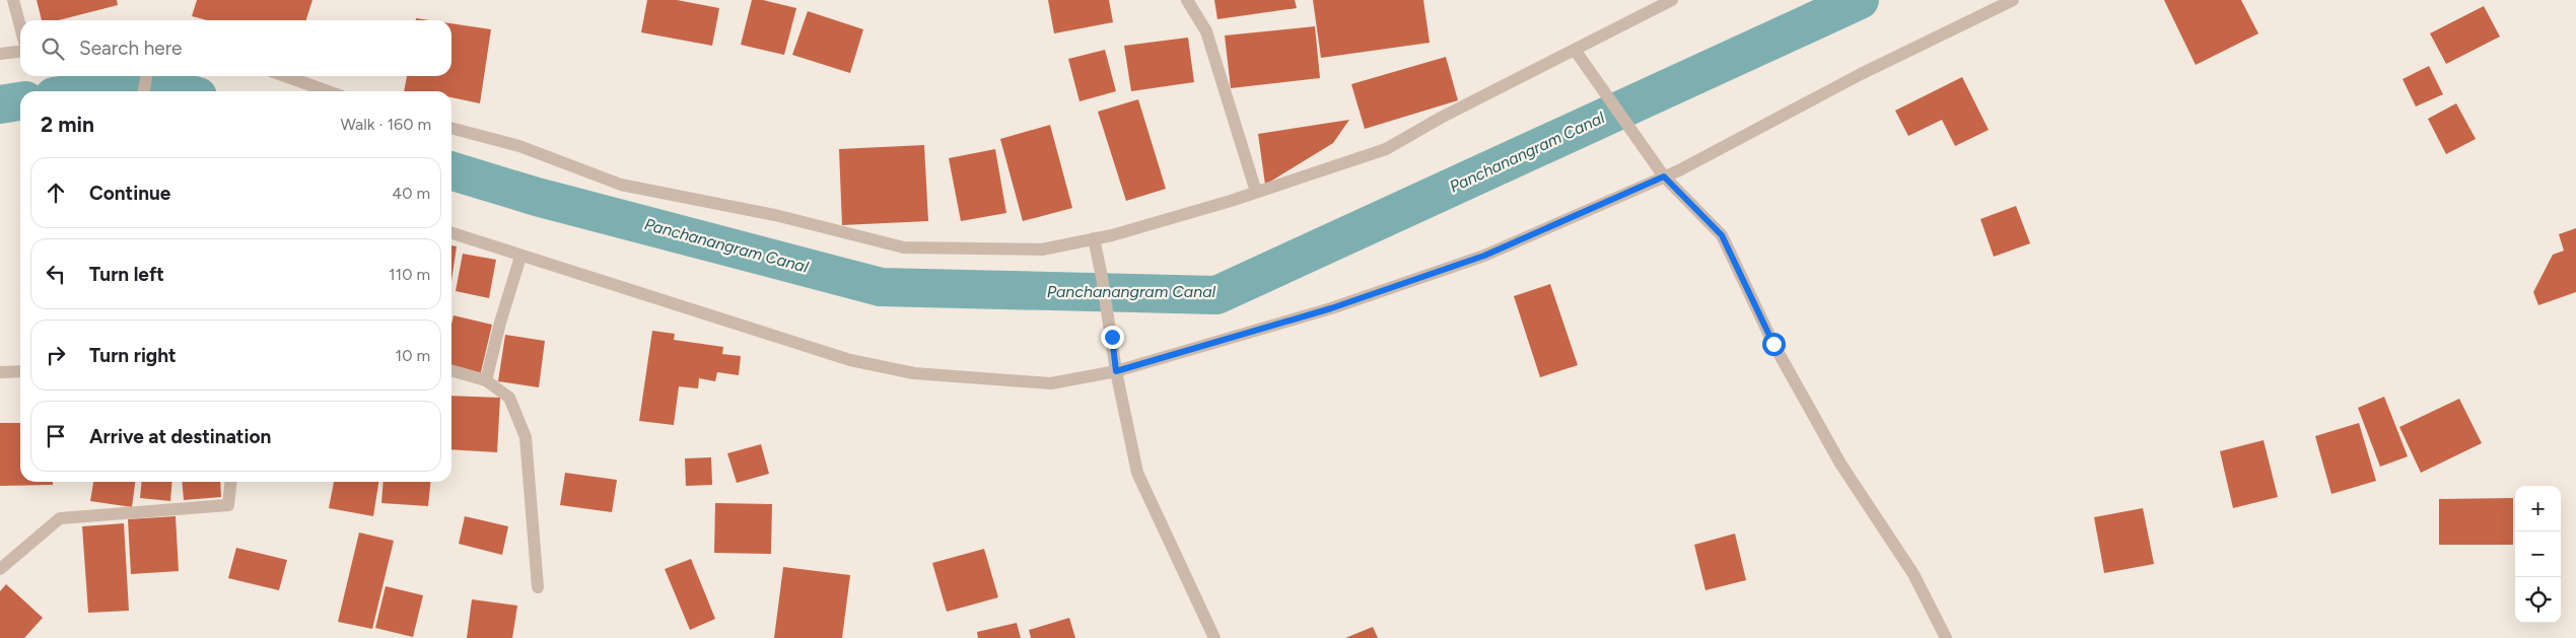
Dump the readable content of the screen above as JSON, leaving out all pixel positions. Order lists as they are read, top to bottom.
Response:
{
  "water": ["Panchanangram Canal"],
  "page": {
    "search": "Search here",
    "heading": ["2 min", "Walk · 160 m"],
    "list": [
      ["Continue", "40 m"],
      ["Turn left", "110 m"],
      ["Turn right", "10 m"],
      "Arrive at destination"
    ],
    "map_buttons": ["+", "−"]
  }
}
